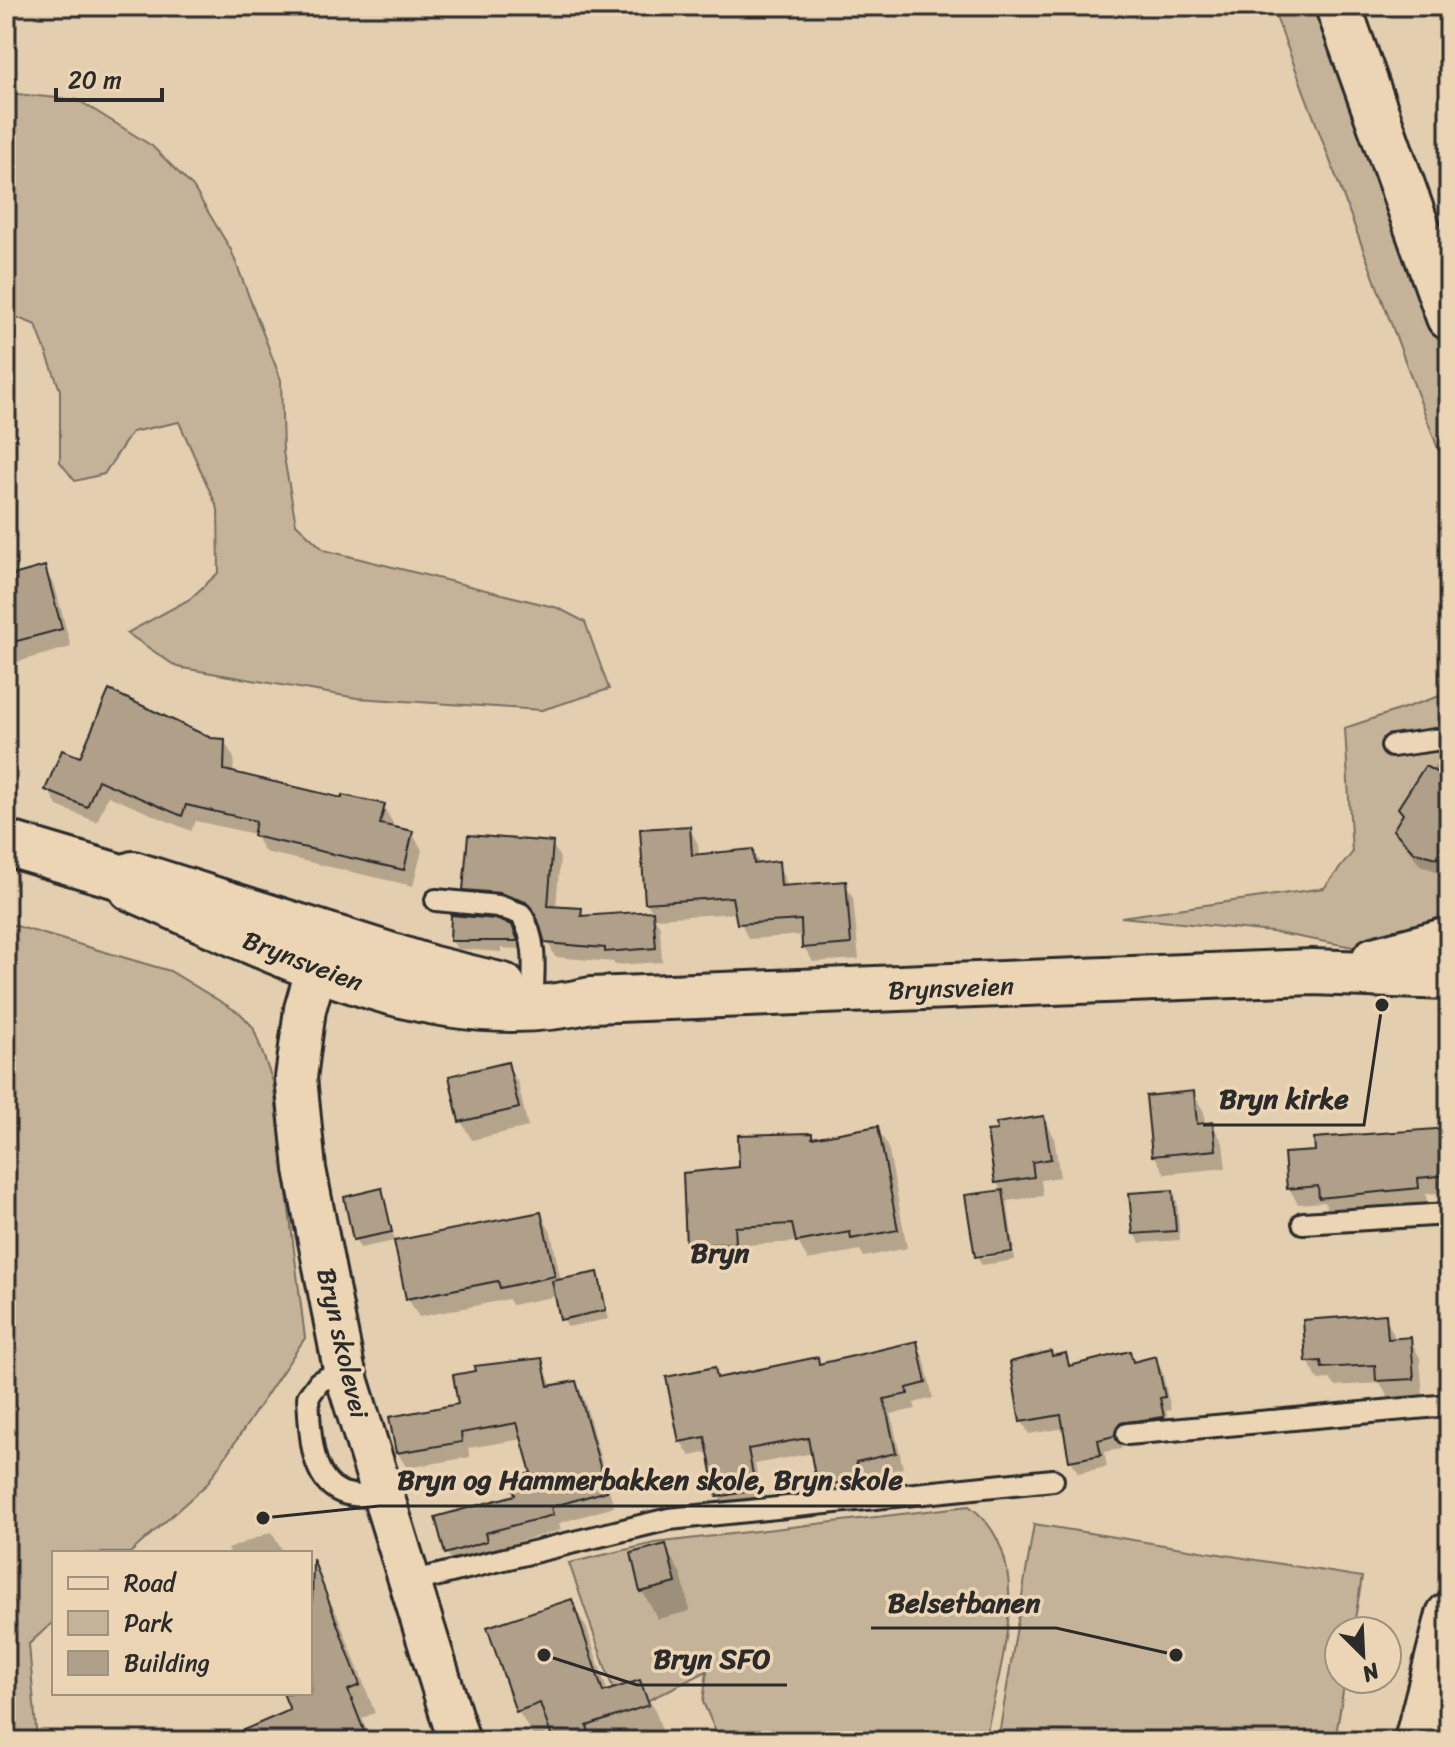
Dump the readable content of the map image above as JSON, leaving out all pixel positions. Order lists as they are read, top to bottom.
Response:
{
  "streets": {
    "main road": ["Brynsveien"],
    "street": ["Bryn skolevei"]
  },
  "crossings": [
    ["Brynsveien", "Bryn skolevei"]
  ],
  "districts": ["Bryn"],
  "places": [
    "Bryn kirke",
    "Bryn og Hammerbakken skole, Bryn skole",
    "Bryn SFO",
    "Belsetbanen"
  ],
  "legend": ["Road", "Park", "Building"],
  "scale_bar": "20 m",
  "north": "bottom right"
}
